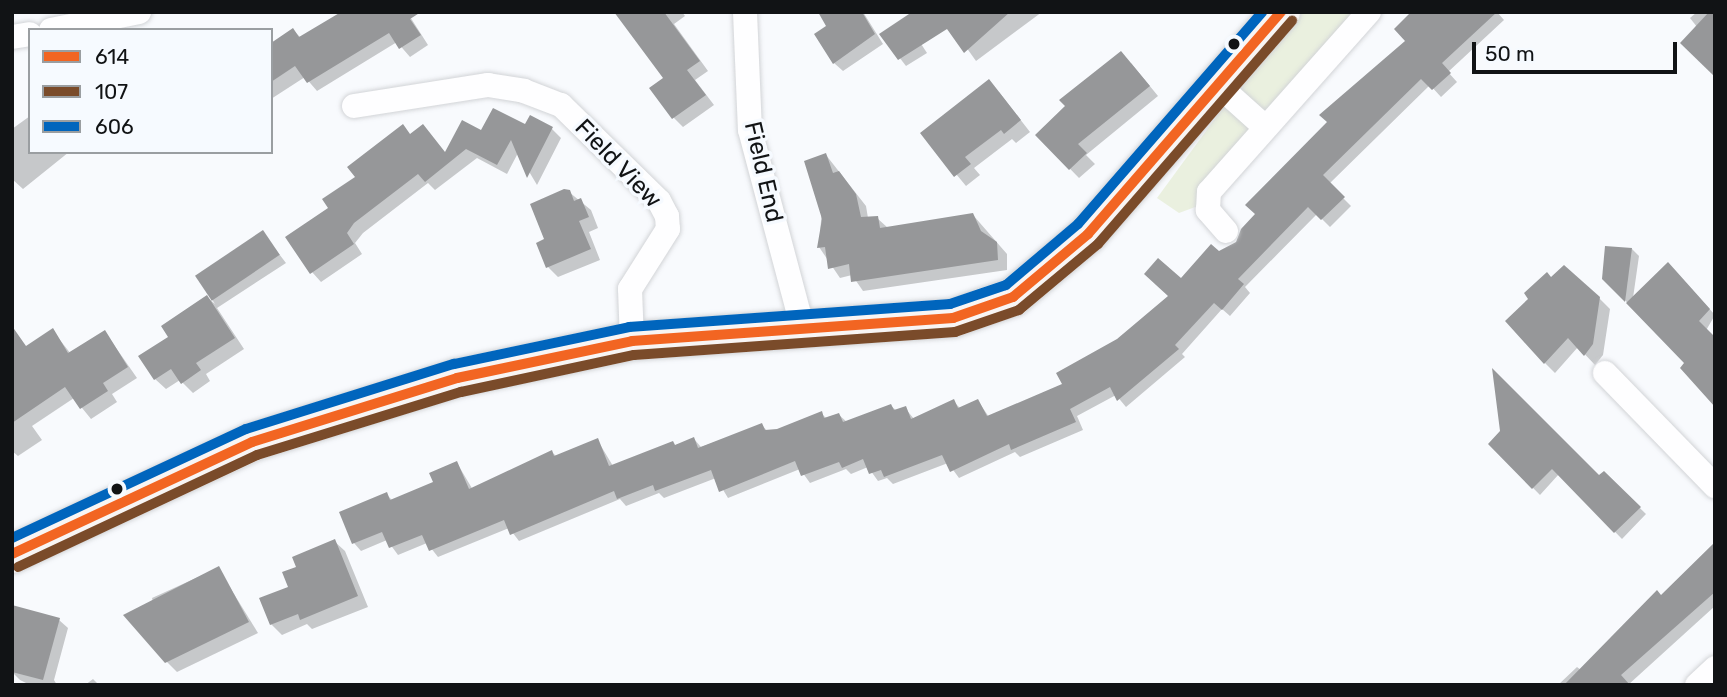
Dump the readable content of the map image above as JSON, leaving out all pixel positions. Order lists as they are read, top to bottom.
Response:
{
  "streets": {
    "street": ["Field View", "Field End"]
  },
  "lines": ["transit line 614", "transit line 606", "transit line 107"],
  "legend": ["614", "107", "606"],
  "scale_bar": "50 m"
}
